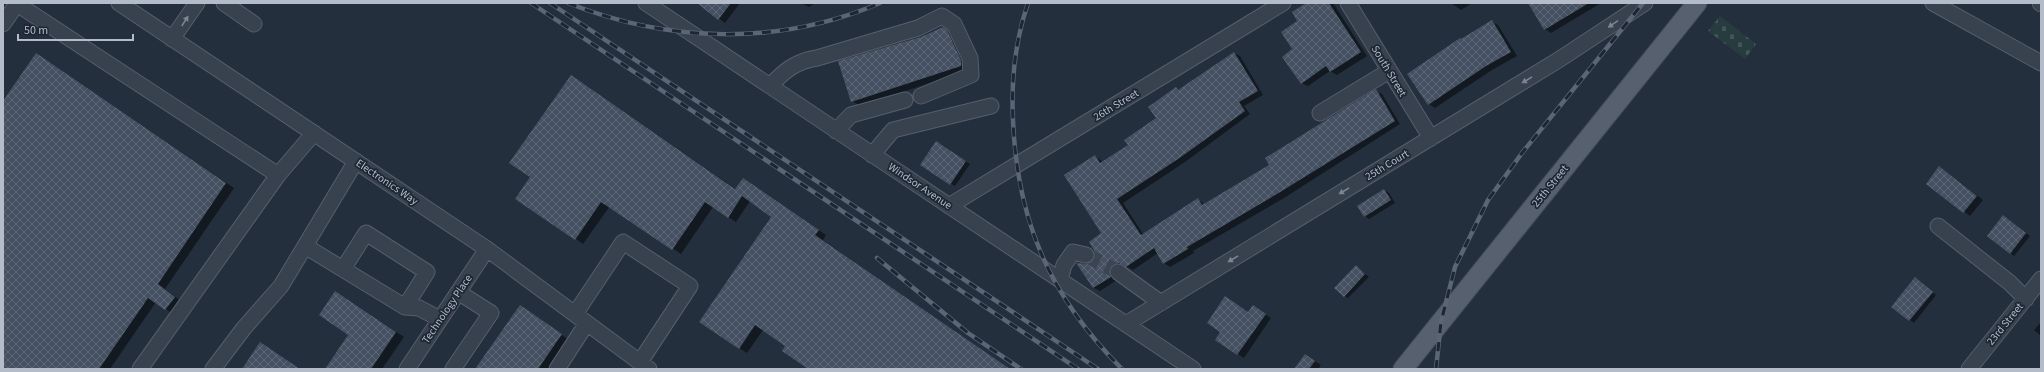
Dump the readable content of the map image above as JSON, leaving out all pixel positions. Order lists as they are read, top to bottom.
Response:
{
  "streets": {
    "main road": ["25th Street"],
    "street": [
      "South Street",
      "26th Street",
      "25th Court",
      "Electronics Way",
      "Windsor Avenue",
      "Technology Place",
      "23rd Street"
    ]
  },
  "crossings": [
    ["South Street", "25th Court"],
    ["26th Street", "Windsor Avenue"],
    ["25th Court", "Windsor Avenue"],
    ["Electronics Way", "Technology Place"]
  ],
  "one_way": ["25th Court"],
  "scale_bar": "50 m"
}
